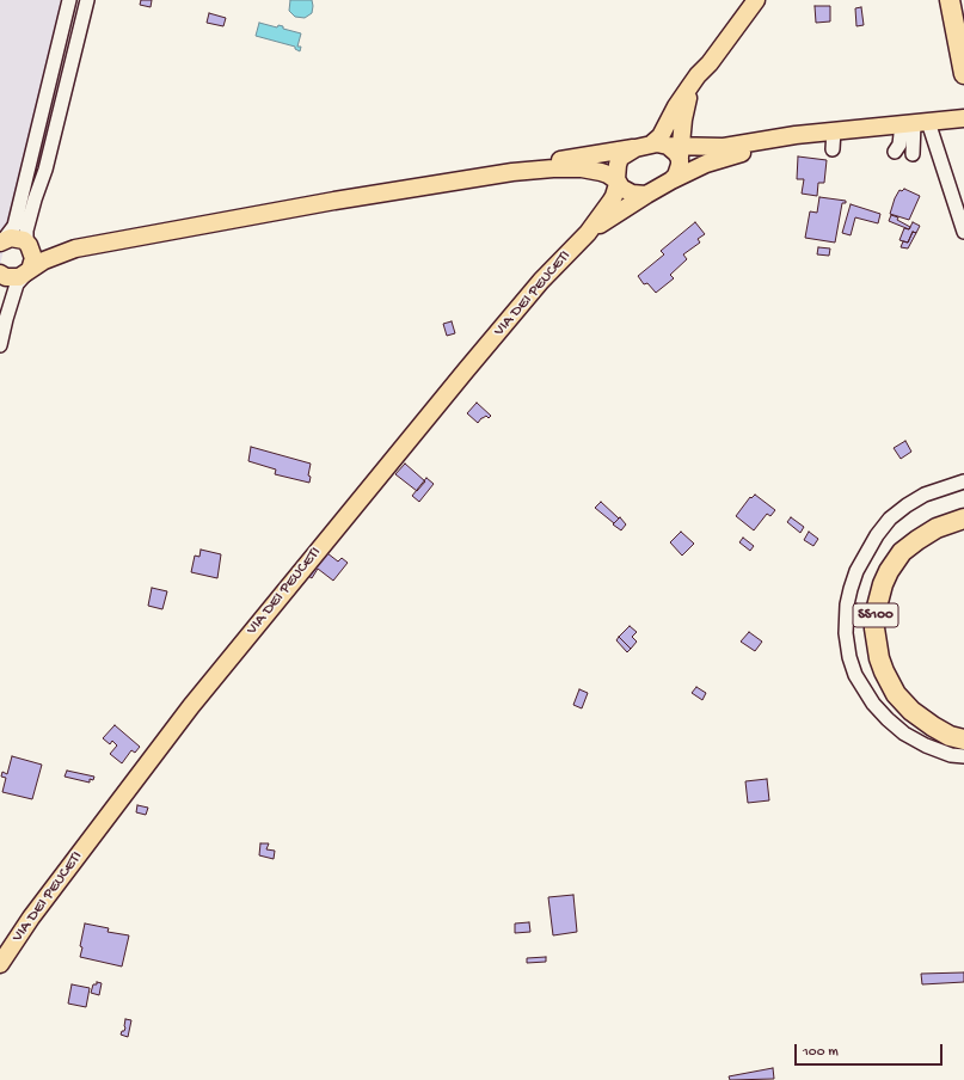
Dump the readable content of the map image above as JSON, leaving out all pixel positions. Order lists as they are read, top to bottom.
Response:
{
  "streets": {
    "highway": ["SS100"],
    "main road": ["VIA DEI PEUCETI"]
  },
  "scale_bar": "100 m"
}
